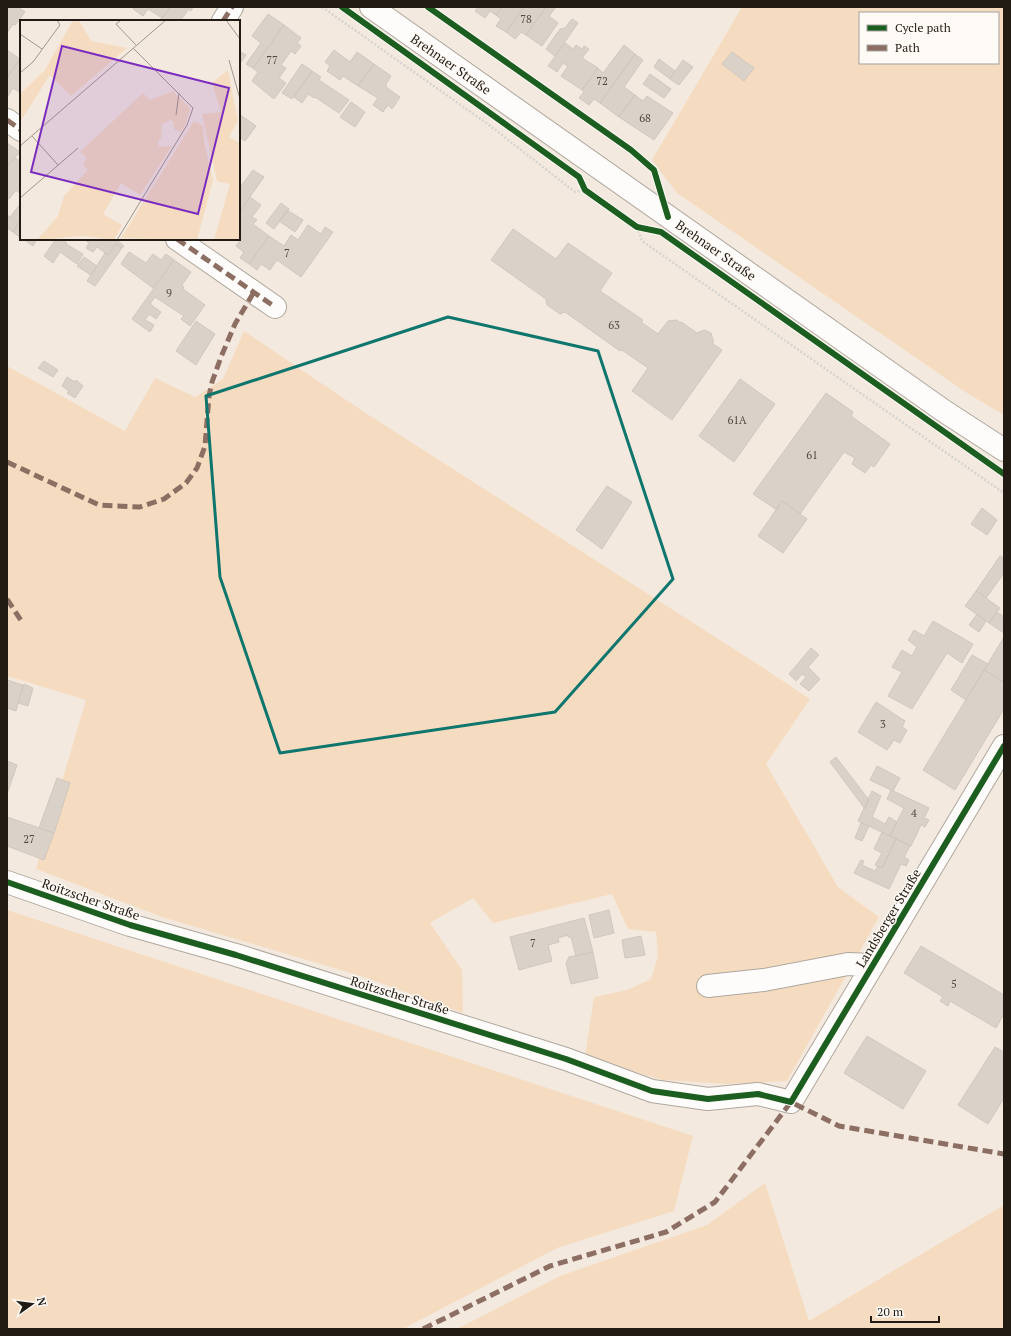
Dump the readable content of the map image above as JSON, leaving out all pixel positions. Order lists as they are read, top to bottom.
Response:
{
  "streets": {
    "street": ["Brehnaer Straße", "Roitzscher Straße", "Landsberger Straße"]
  },
  "crossings": [
    ["Roitzscher Straße", "Landsberger Straße"]
  ],
  "house_numbers": [
    "78",
    "77",
    "72",
    "68",
    "7",
    "9",
    "63",
    "61A",
    "61",
    "3",
    "4",
    "27",
    "7",
    "5"
  ],
  "legend": ["Cycle path", "Path"],
  "scale_bar": "20 m",
  "north": "right"
}
